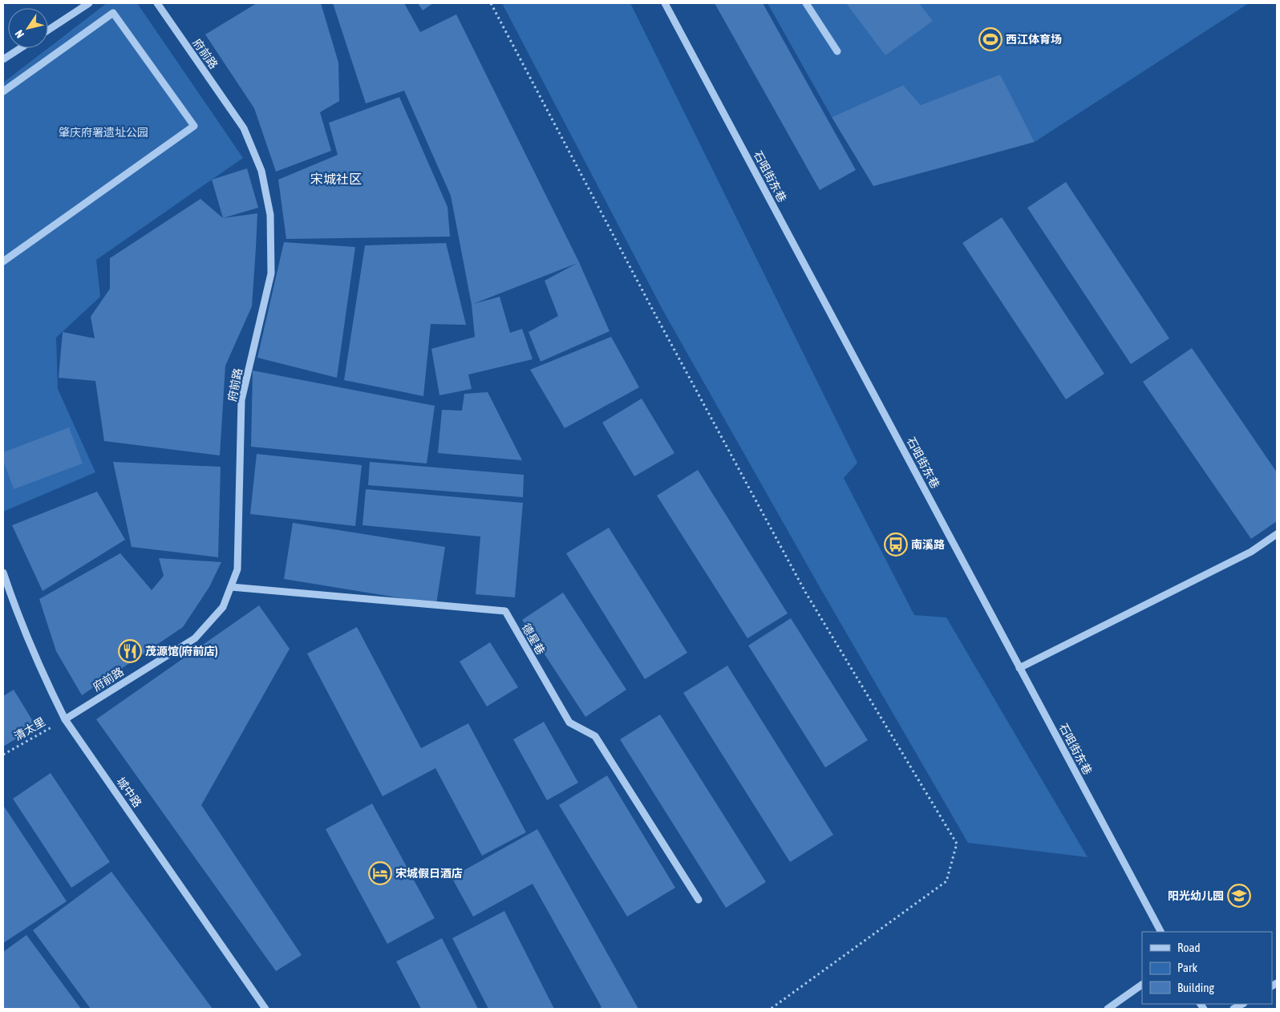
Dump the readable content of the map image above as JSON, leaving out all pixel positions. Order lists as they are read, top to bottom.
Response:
{
  "streets": {
    "street": [
      "府前路",
      "石咀街东巷",
      "德星巷",
      "城中路"
    ],
    "path": ["清太里"]
  },
  "crossings": [
    ["府前路", "德星巷"],
    ["府前路", "清太里"],
    ["府前路", "城中路"],
    ["清太里", "城中路"]
  ],
  "districts": ["宋城社区"],
  "parks": ["肇庆府署遗址公园"],
  "places": {
    "sports": ["西江体育场"],
    "bus stop": ["南溪路"],
    "restaurant": ["茂源馆(府前店)"],
    "hotel": ["宋城假日酒店"],
    "school or university": ["阳光幼儿园"]
  },
  "legend": ["Road", "Park", "Building"],
  "north": "bottom left"
}
